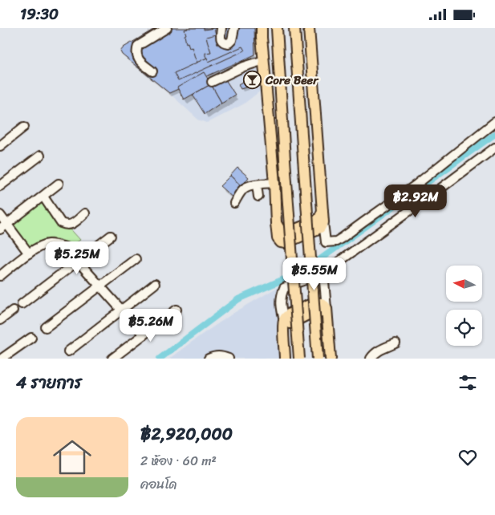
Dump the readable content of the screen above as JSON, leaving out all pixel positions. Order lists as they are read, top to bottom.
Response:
{
  "places": {
    "bar": ["Core Beer"]
  },
  "north": "left",
  "page": {
    "status": "19:30",
    "price": [
      "฿2.92M",
      "฿5.25M",
      "฿5.55M",
      "฿5.26M"
    ],
    "heading": "4 รายการ",
    "list": [
      {
        "name": "฿2,920,000",
        "note": "2 ห้อง · 60 m² · คอนโด"
      }
    ]
  }
}
